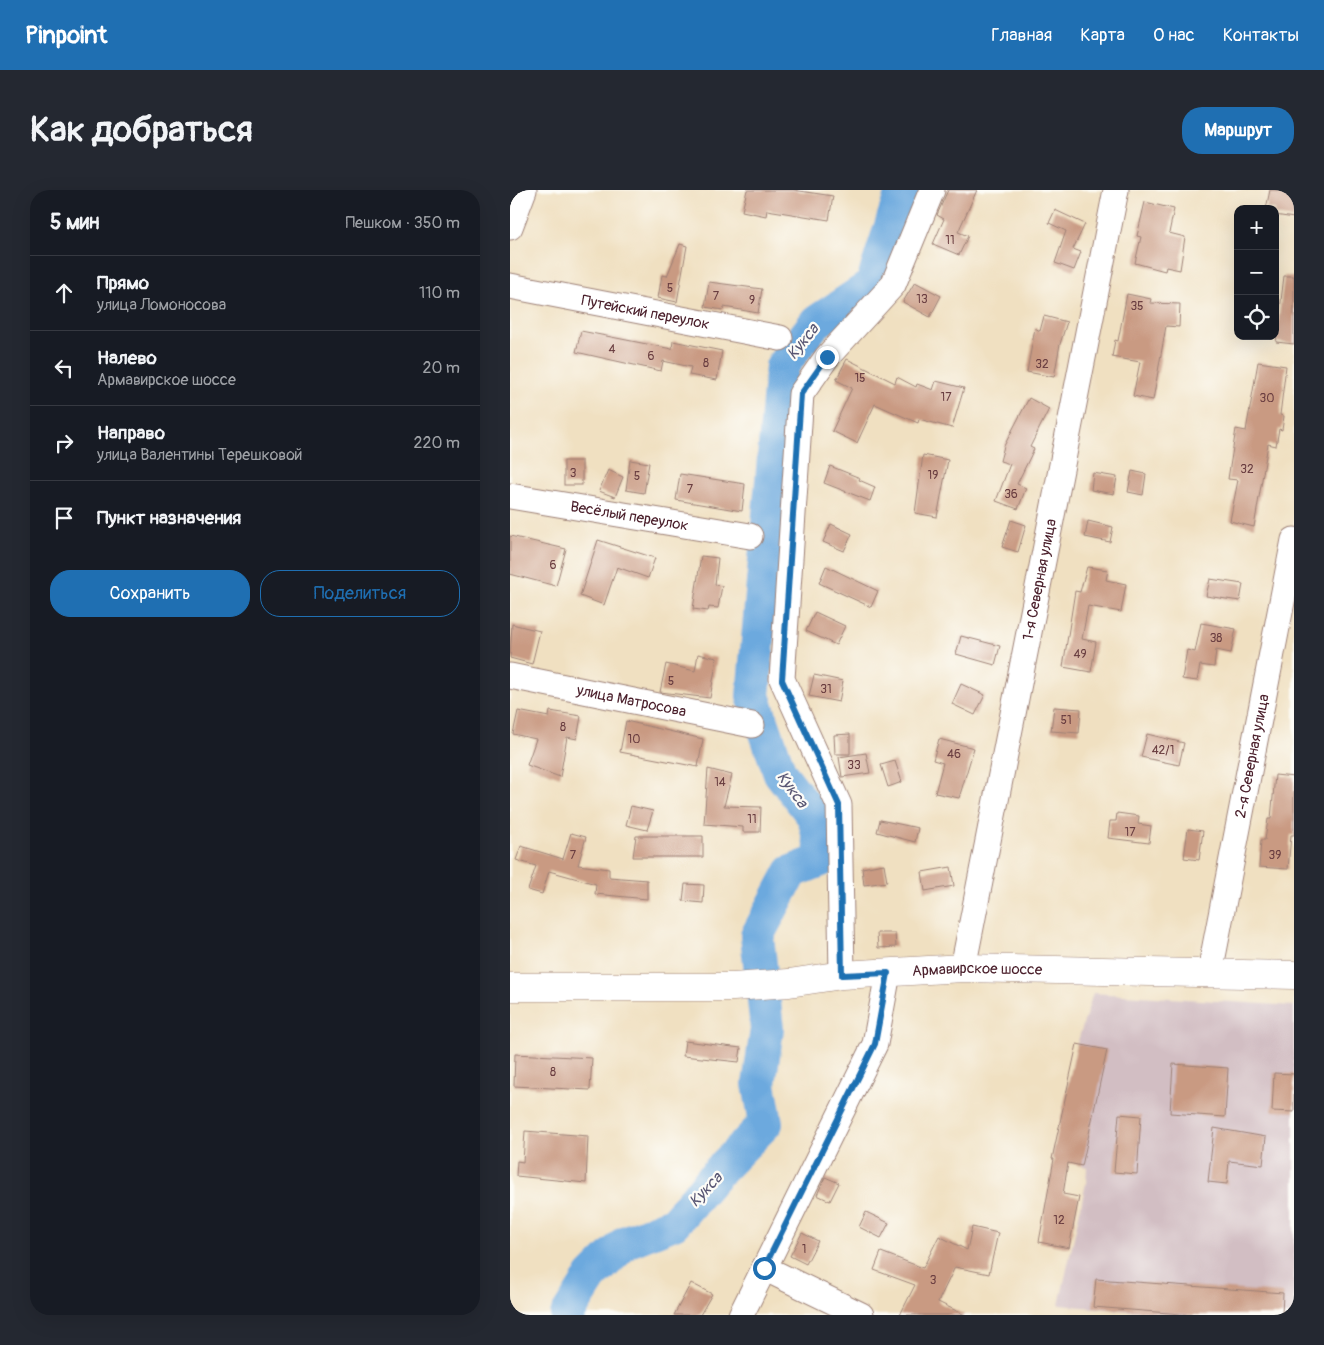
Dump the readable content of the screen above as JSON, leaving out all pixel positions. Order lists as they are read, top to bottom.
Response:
{
  "streets": {
    "main road": ["Армавирское шоссе"],
    "street": [
      "Путейский переулок",
      "Весёлый переулок",
      "1-я Северная улица",
      "улица Матросова",
      "2-я Северная улица"
    ]
  },
  "crossings": [
    ["1-я Северная улица", "Армавирское шоссе"],
    ["2-я Северная улица", "Армавирское шоссе"]
  ],
  "water": ["Кукса"],
  "house_numbers": [
    "11",
    "5",
    "7",
    "13",
    "9",
    "35",
    "4",
    "6",
    "8",
    "32",
    "15",
    "17",
    "30",
    "32",
    "3",
    "19",
    "5",
    "7",
    "36",
    "6",
    "38",
    "49",
    "5",
    "31",
    "51",
    "8",
    "10",
    "42/1",
    "46",
    "33",
    "14",
    "11",
    "17",
    "7",
    "39",
    "8",
    "12",
    "1",
    "3"
  ],
  "page": {
    "header": "Pinpoint",
    "nav": [
      "Главная",
      "Карта",
      "О нас",
      "Контакты"
    ],
    "buttons": [
      "Маршрут",
      ["Сохранить", "Поделиться"]
    ],
    "title": "Как добраться",
    "heading": ["5 мин", "Пешком · 350 m"],
    "map_buttons": ["+", "−"],
    "list": [
      ["Прямо", "улица Ломоносова", "110 m"],
      ["Налево", "Армавирское шоссе", "20 m"],
      ["Направо", "улица Валентины Терешковой", "220 m"],
      "Пункт назначения"
    ]
  }
}
